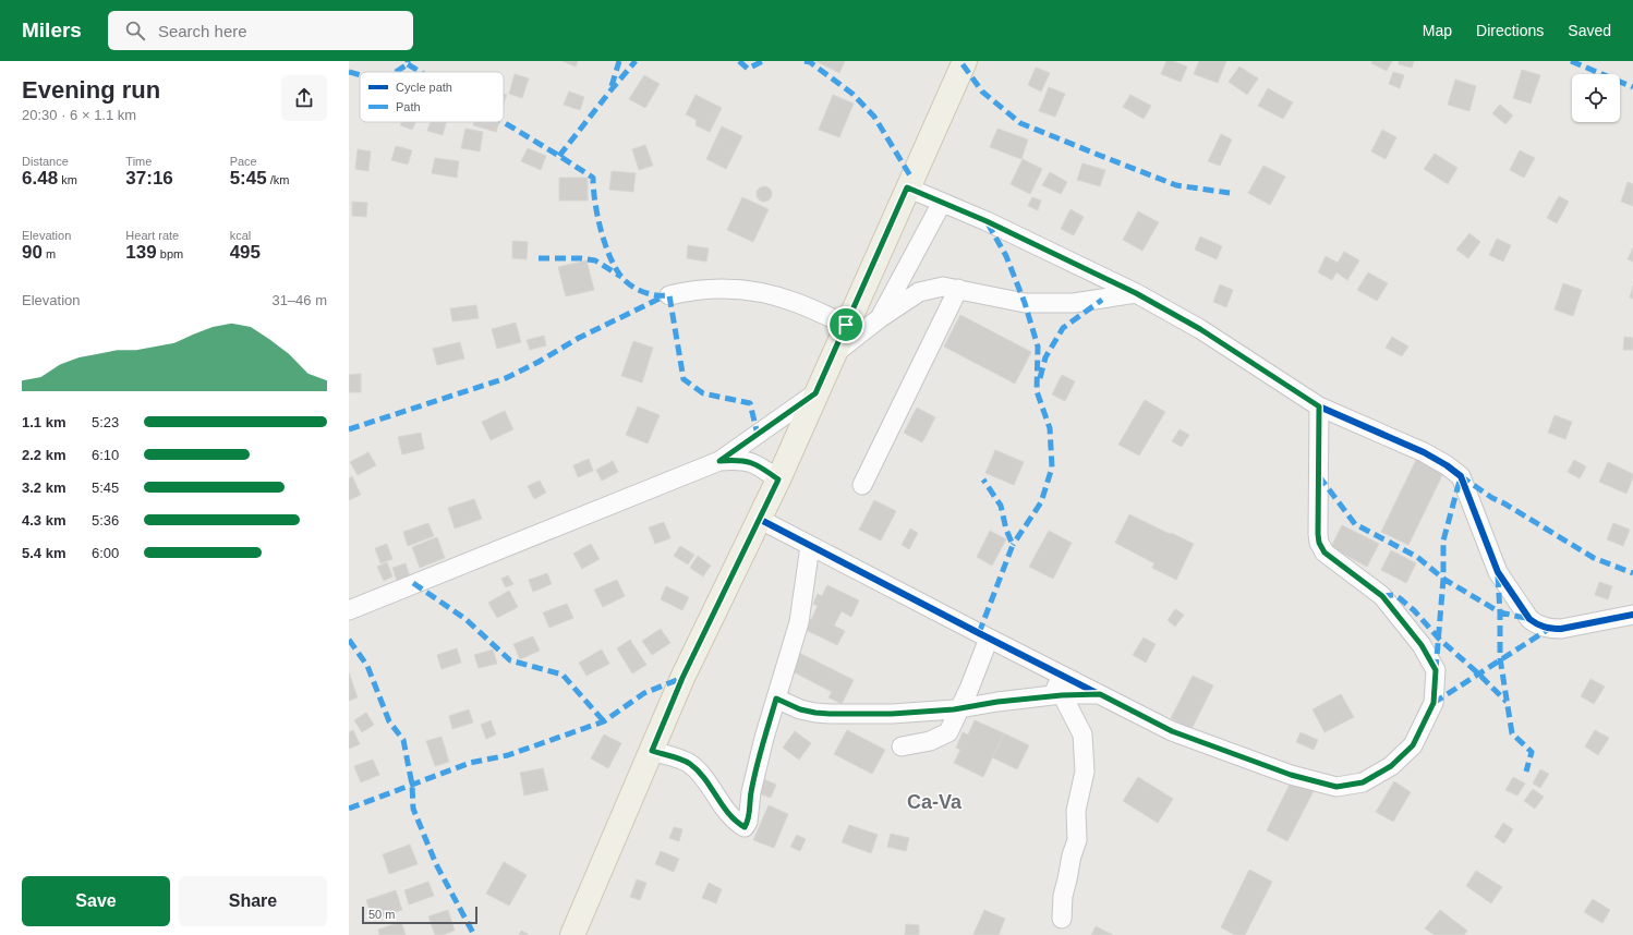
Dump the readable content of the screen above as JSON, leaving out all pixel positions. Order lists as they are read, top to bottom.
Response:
{
  "districts": ["Ca-Va"],
  "legend": ["Cycle path", "Path"],
  "scale_bar": "50 m",
  "page": {
    "header": "Milers",
    "search": "Search here",
    "nav": ["Map", "Directions", "Saved"],
    "heading": ["Evening run", "20:30 · 6 × 1.1 km"],
    "stats": [
      ["Distance", "6.48 km"],
      ["Time", "37:16"],
      ["Pace", "5:45 /km"],
      ["Elevation", "90 m"],
      ["Heart rate", "139 bpm"],
      ["kcal", "495"]
    ],
    "chart": ["Elevation", "31–46 m"],
    "list": [
      {
        "name": "1.1 km",
        "note": "5:23"
      },
      {
        "name": "2.2 km",
        "note": "6:10"
      },
      {
        "name": "3.2 km",
        "note": "5:45"
      },
      {
        "name": "4.3 km",
        "note": "5:36"
      },
      {
        "name": "5.4 km",
        "note": "6:00"
      }
    ],
    "buttons": ["Save", "Share"],
    "scale": "50 m"
  }
}
